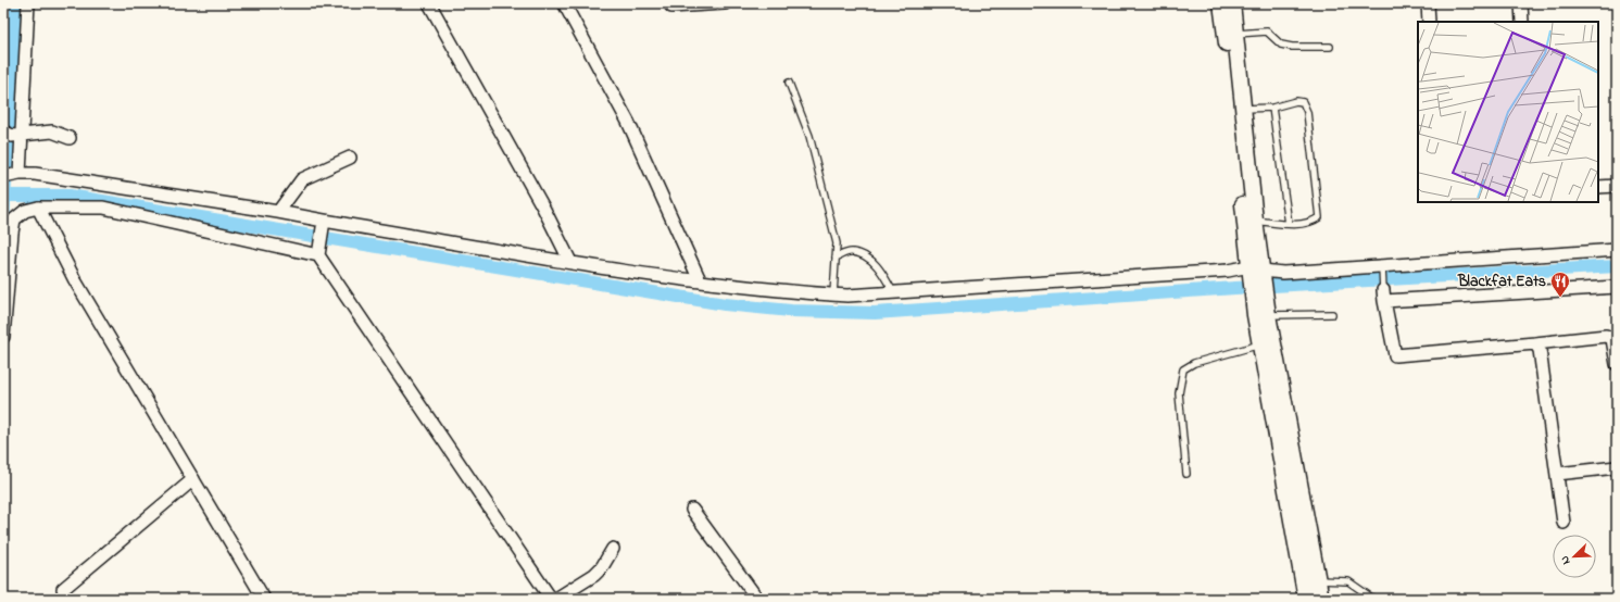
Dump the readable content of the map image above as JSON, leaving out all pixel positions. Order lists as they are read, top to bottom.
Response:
{
  "places": {
    "restaurant": ["Blackfat Eats"]
  },
  "north": "bottom left"
}
